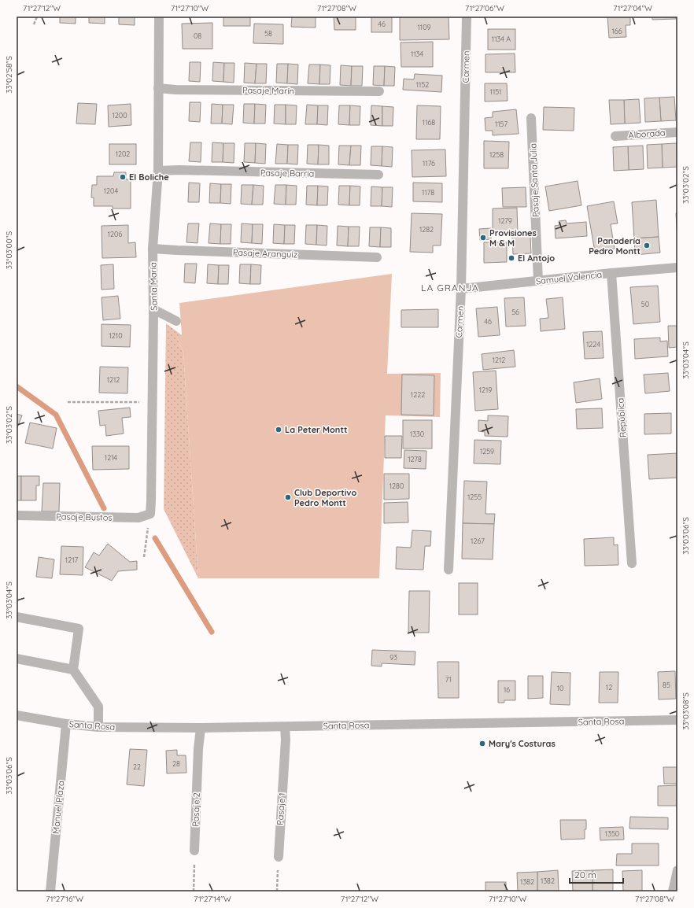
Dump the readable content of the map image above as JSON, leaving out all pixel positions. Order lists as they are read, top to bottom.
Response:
{
  "streets": {
    "street": [
      "Carmen",
      "Pasaje Marín",
      "Alborada",
      "Pasaje Barria",
      "Pasaje Santa Julia",
      "Pasaje Aranguiz",
      "Samuel Valencia",
      "Santa María",
      "República",
      "Pasaje Bustos",
      "Santa Rosa",
      "Manuel Plaza",
      "Pasaje 1",
      "Pasaje 2"
    ]
  },
  "crossings": [
    ["Carmen", "Samuel Valencia"],
    ["Pasaje Marín", "Santa María"],
    ["Pasaje Barria", "Santa María"],
    ["Pasaje Santa Julia", "Samuel Valencia"],
    ["Pasaje Aranguiz", "Santa María"],
    ["Samuel Valencia", "República"],
    ["Santa María", "Pasaje Bustos"],
    ["Santa Rosa", "Manuel Plaza"],
    ["Santa Rosa", "Pasaje 1"],
    ["Santa Rosa", "Pasaje 2"]
  ],
  "districts": ["LA GRANJA"],
  "places": [
    "El Boliche",
    "Provisiones M & M",
    "Panadería Pedro Montt",
    "El Antojo",
    "La Peter Montt",
    "Club Deportivo Pedro Montt",
    "Mary's Costuras"
  ],
  "house_numbers": [
    "46",
    "1109",
    "166",
    "58",
    "08",
    "1134 A",
    "1134",
    "1152",
    "1151",
    "1200",
    "1168",
    "1157",
    "1202",
    "1258",
    "1176",
    "1204",
    "1178",
    "1279",
    "1282",
    "1206",
    "50",
    "56",
    "46",
    "1210",
    "1224",
    "1212",
    "1212",
    "1219",
    "1222",
    "1330",
    "1259",
    "1214",
    "1278",
    "1280",
    "1255",
    "1267",
    "1217",
    "93",
    "71",
    "85",
    "12",
    "10",
    "16",
    "28",
    "22",
    "1350",
    "1382",
    "1382"
  ],
  "scale_bar": "20 m",
  "coordinates": [
    "71°27'12\"W",
    "71°27'10\"W",
    "71°27'08\"W",
    "71°27'06\"W",
    "71°27'04\"W",
    "33°02'58\"S",
    "33°03'02\"S",
    "33°03'00\"S",
    "33°03'04\"S",
    "33°03'06\"S",
    "33°03'08\"S",
    "71°27'16\"W",
    "71°27'14\"W"
  ]
}
